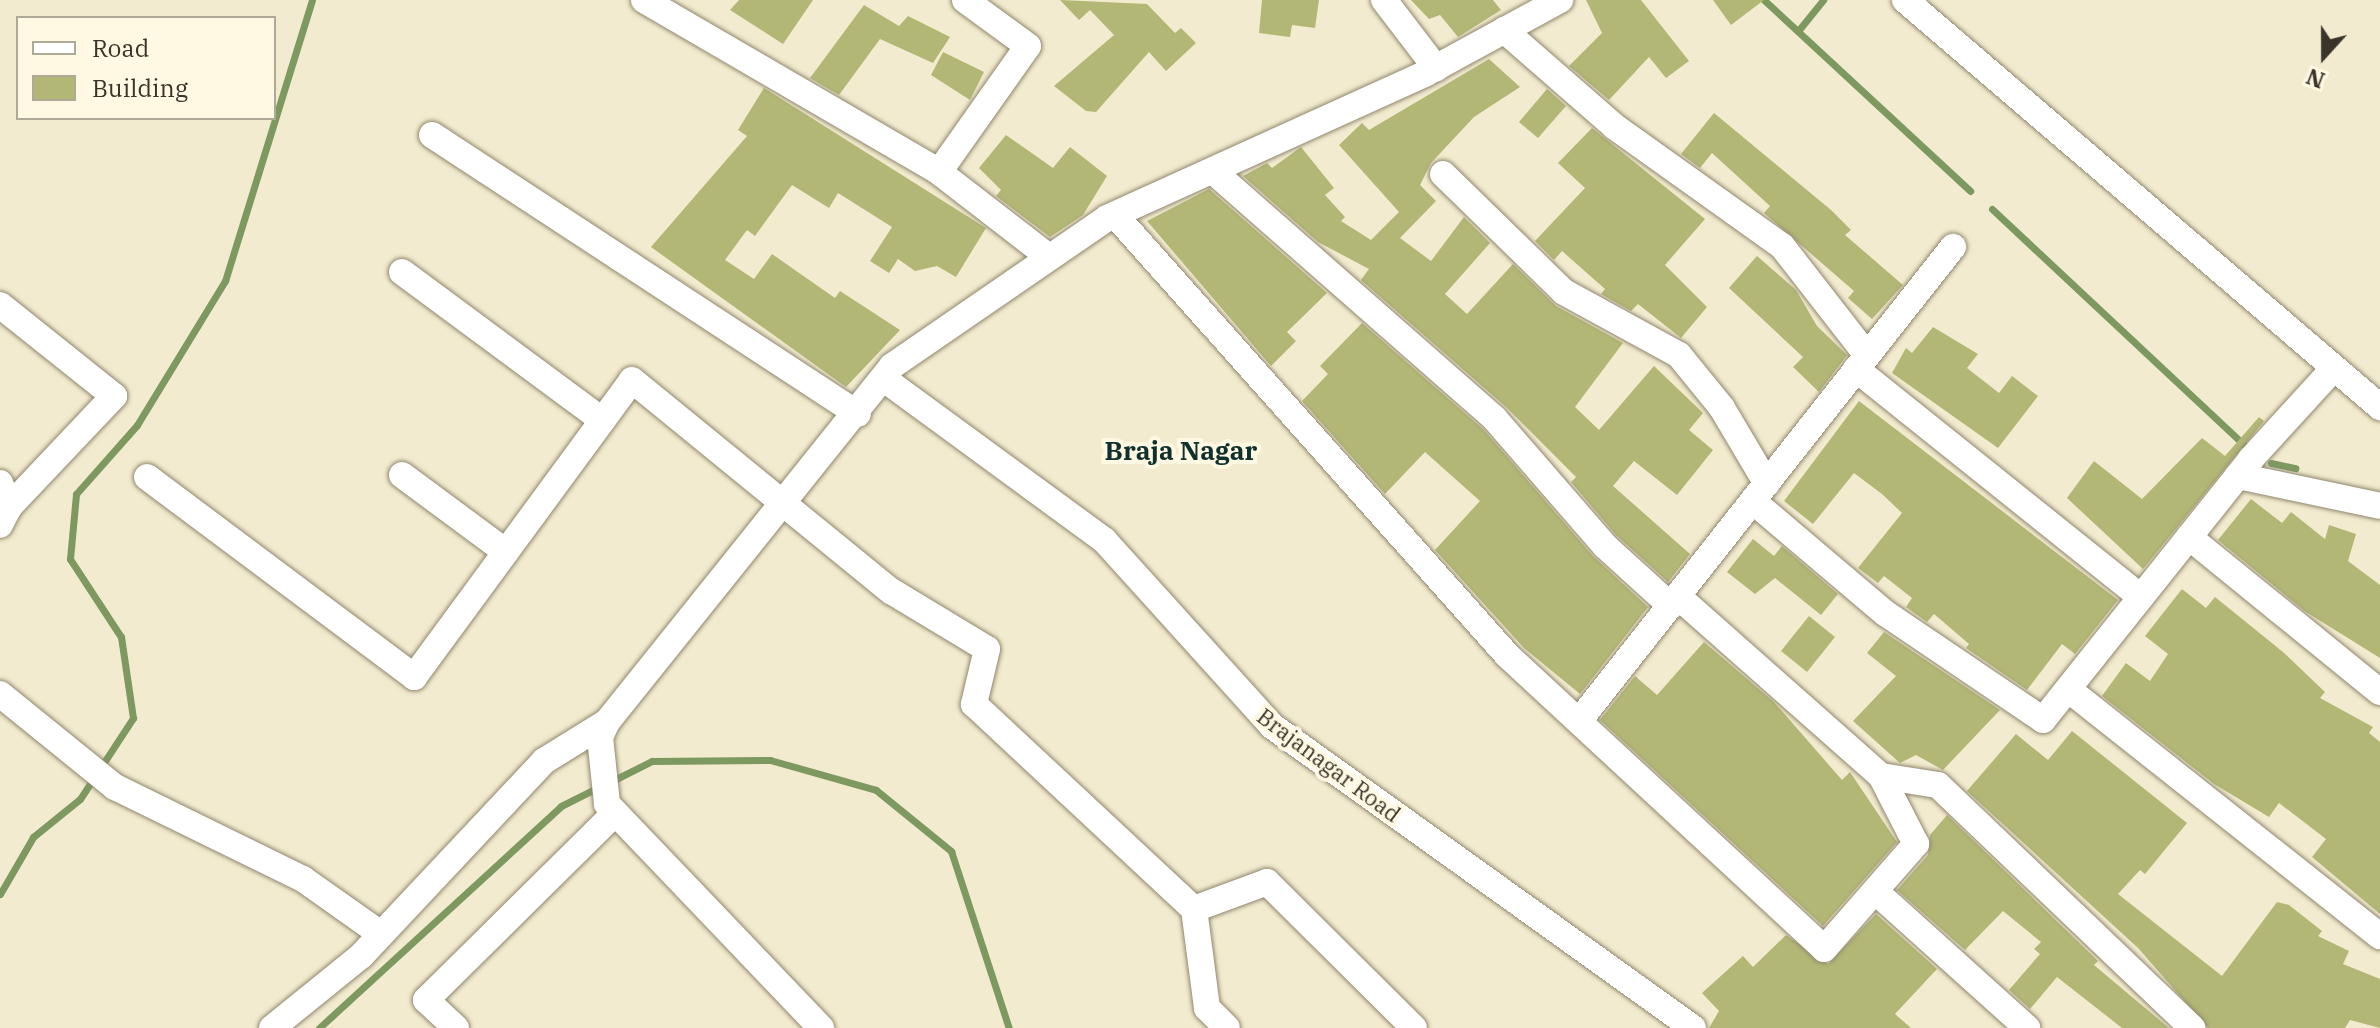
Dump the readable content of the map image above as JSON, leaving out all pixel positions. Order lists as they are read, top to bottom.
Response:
{
  "streets": {
    "street": ["Brajanagar Road"]
  },
  "districts": ["Braja Nagar"],
  "legend": ["Road", "Building"],
  "north": "bottom"
}
